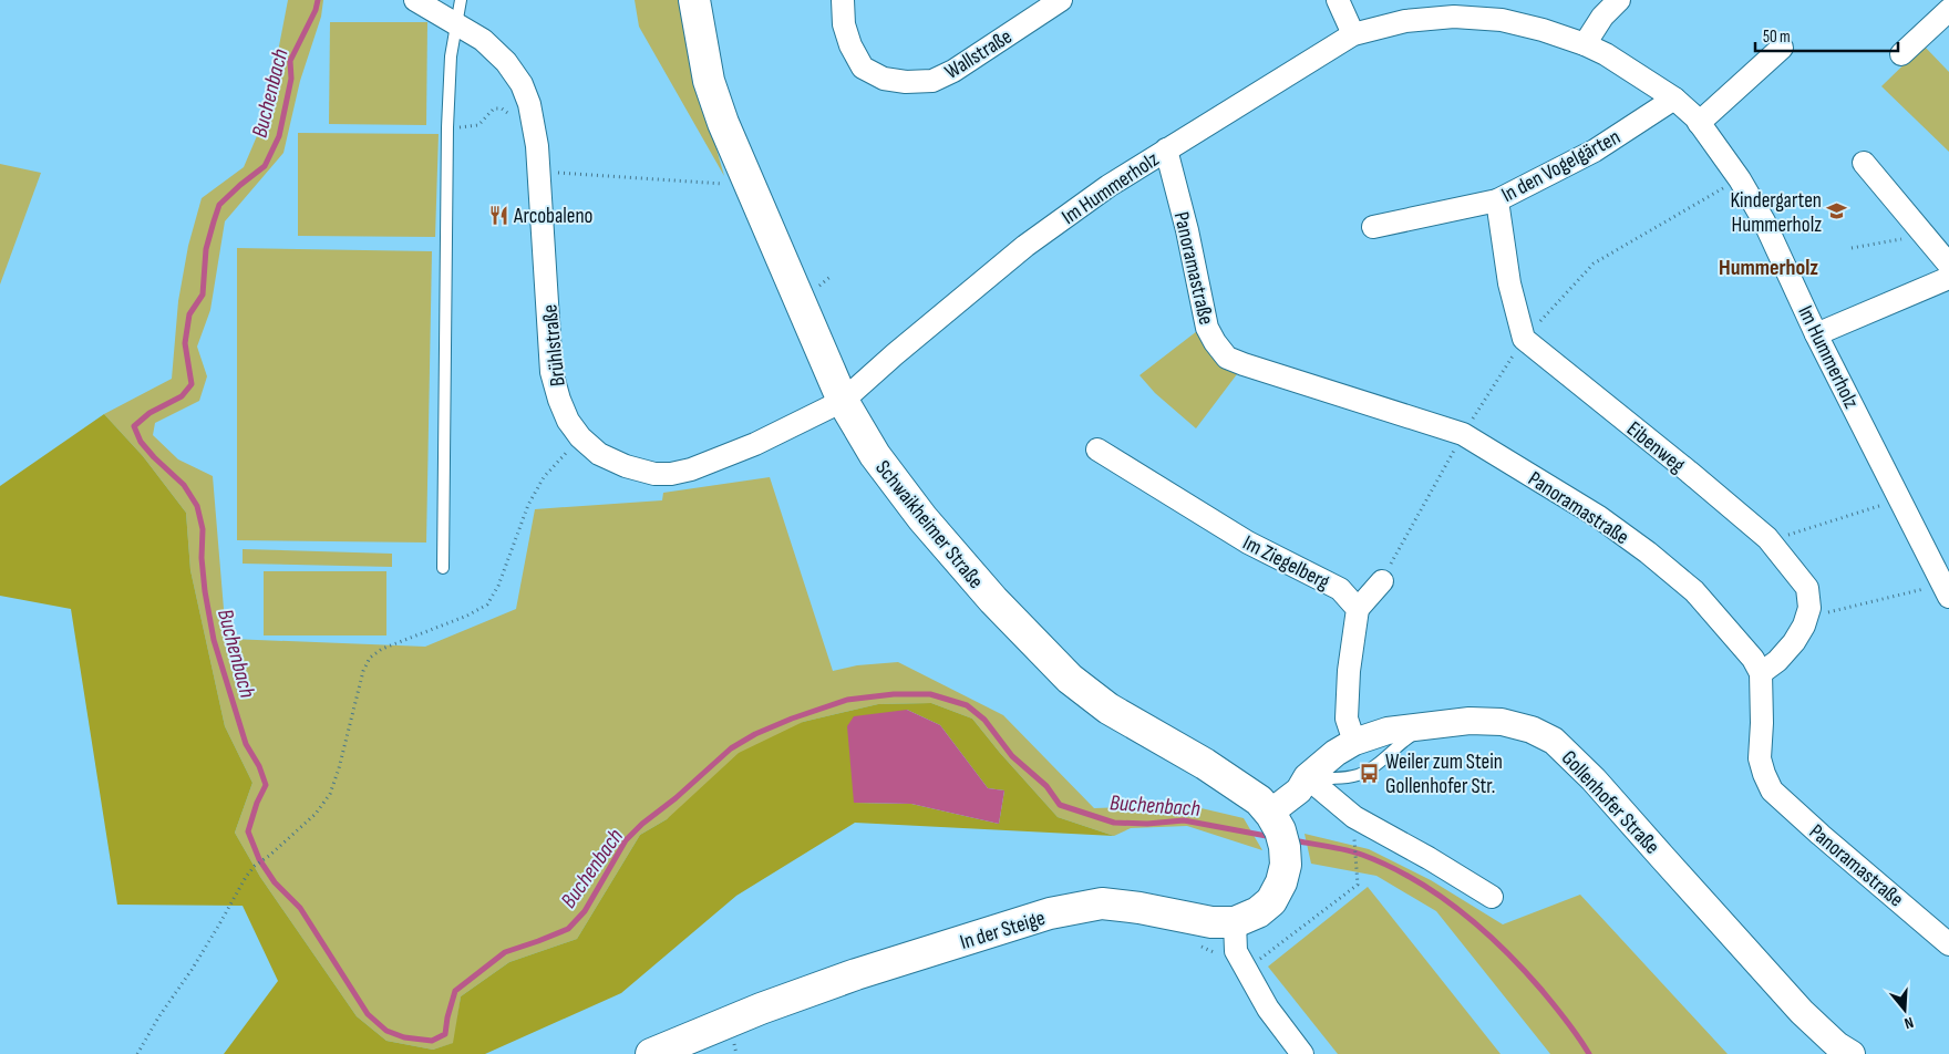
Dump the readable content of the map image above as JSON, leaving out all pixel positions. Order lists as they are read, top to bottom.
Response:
{
  "streets": {
    "main road": ["Schwaikheimer Straße", "In der Steige"],
    "street": [
      "Wallstraße",
      "In den Vogelgärten",
      "Im Hummerholz",
      "Panoramastraße",
      "Brühlstraße",
      "Eibenweg",
      "Im Ziegelberg",
      "Gollenhofer Straße"
    ]
  },
  "crossings": [
    ["In den Vogelgärten", "Im Hummerholz"],
    ["Im Hummerholz", "Panoramastraße"],
    ["Im Hummerholz", "Brühlstraße"],
    ["Im Hummerholz", "Schwaikheimer Straße"],
    ["Panoramastraße", "Eibenweg"],
    ["Brühlstraße", "Schwaikheimer Straße"],
    ["Schwaikheimer Straße", "Gollenhofer Straße"],
    ["Schwaikheimer Straße", "In der Steige"],
    ["Gollenhofer Straße", "In der Steige"]
  ],
  "districts": ["Hummerholz"],
  "water": ["Buchenbach"],
  "places": {
    "school or university": ["Kindergarten Hummerholz"],
    "restaurant": ["Arcobaleno"],
    "bus stop": ["Weiler zum Stein Gollenhofer Str."]
  },
  "scale_bar": "50 m",
  "north": "bottom"
}
